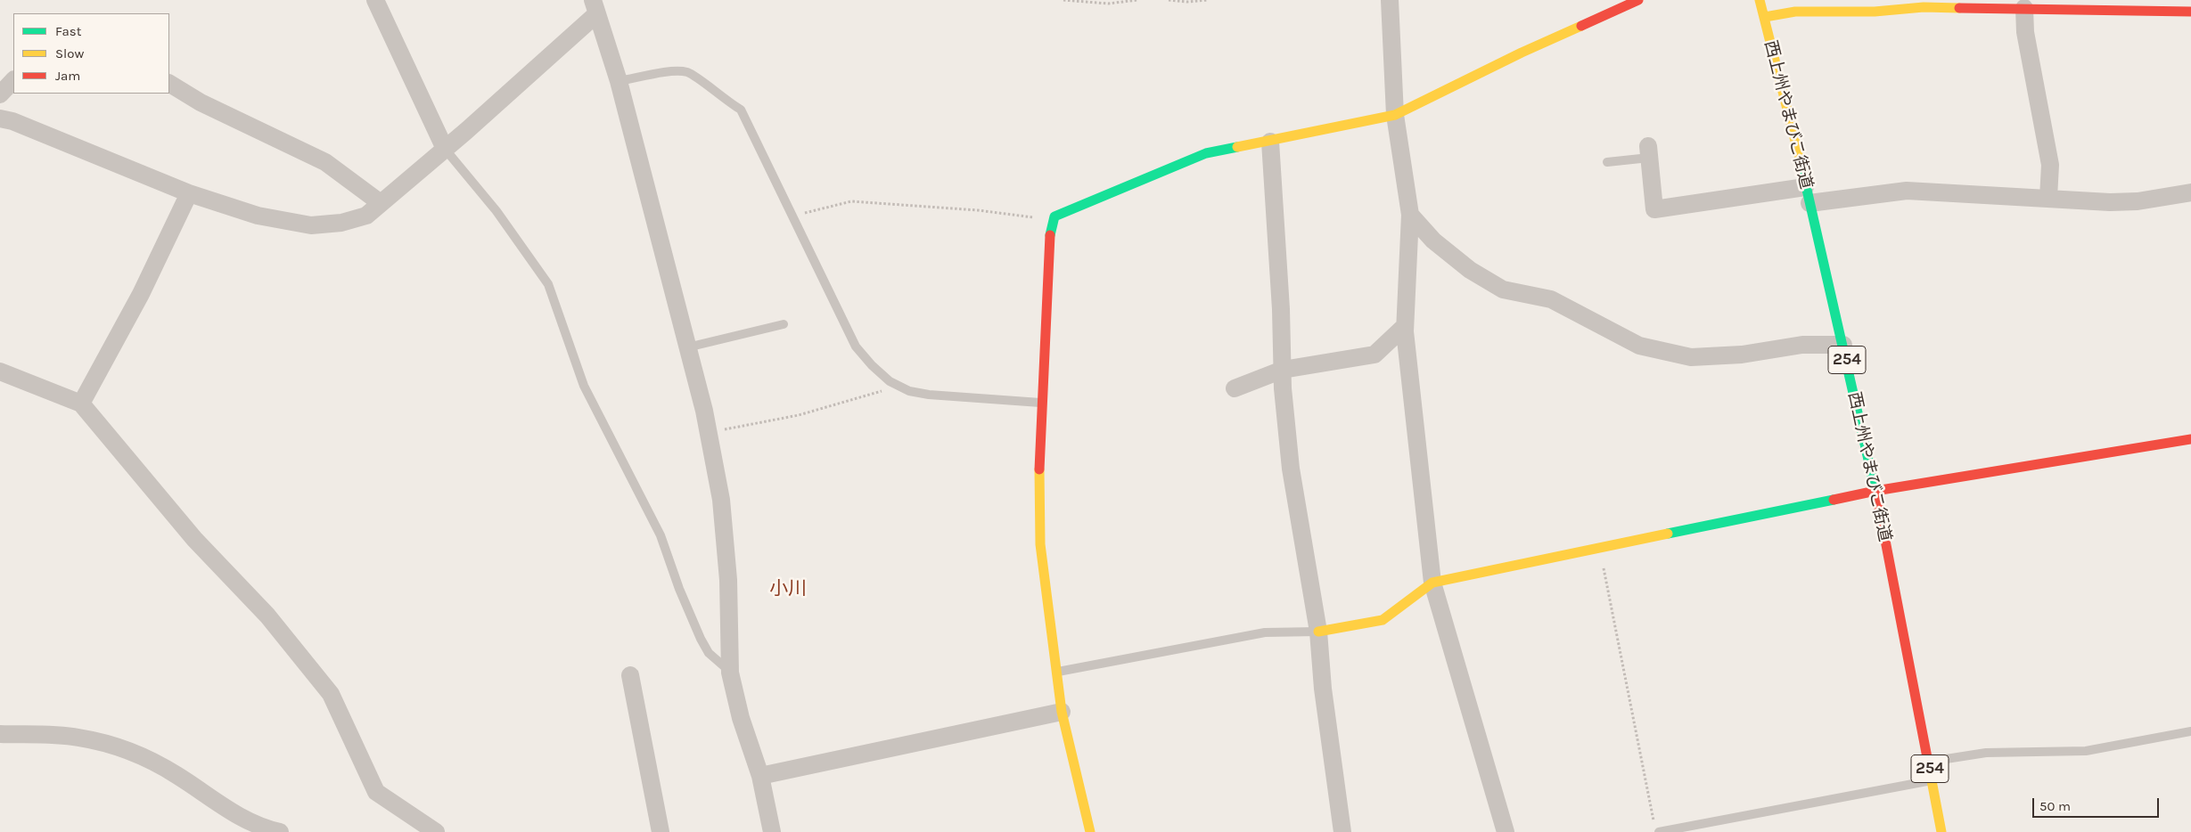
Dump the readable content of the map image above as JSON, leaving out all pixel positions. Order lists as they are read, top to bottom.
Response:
{
  "streets": {
    "main road": ["西上州やまびこ街道", "254"]
  },
  "districts": ["小川"],
  "legend": ["Fast", "Slow", "Jam"],
  "scale_bar": "50 m"
}
